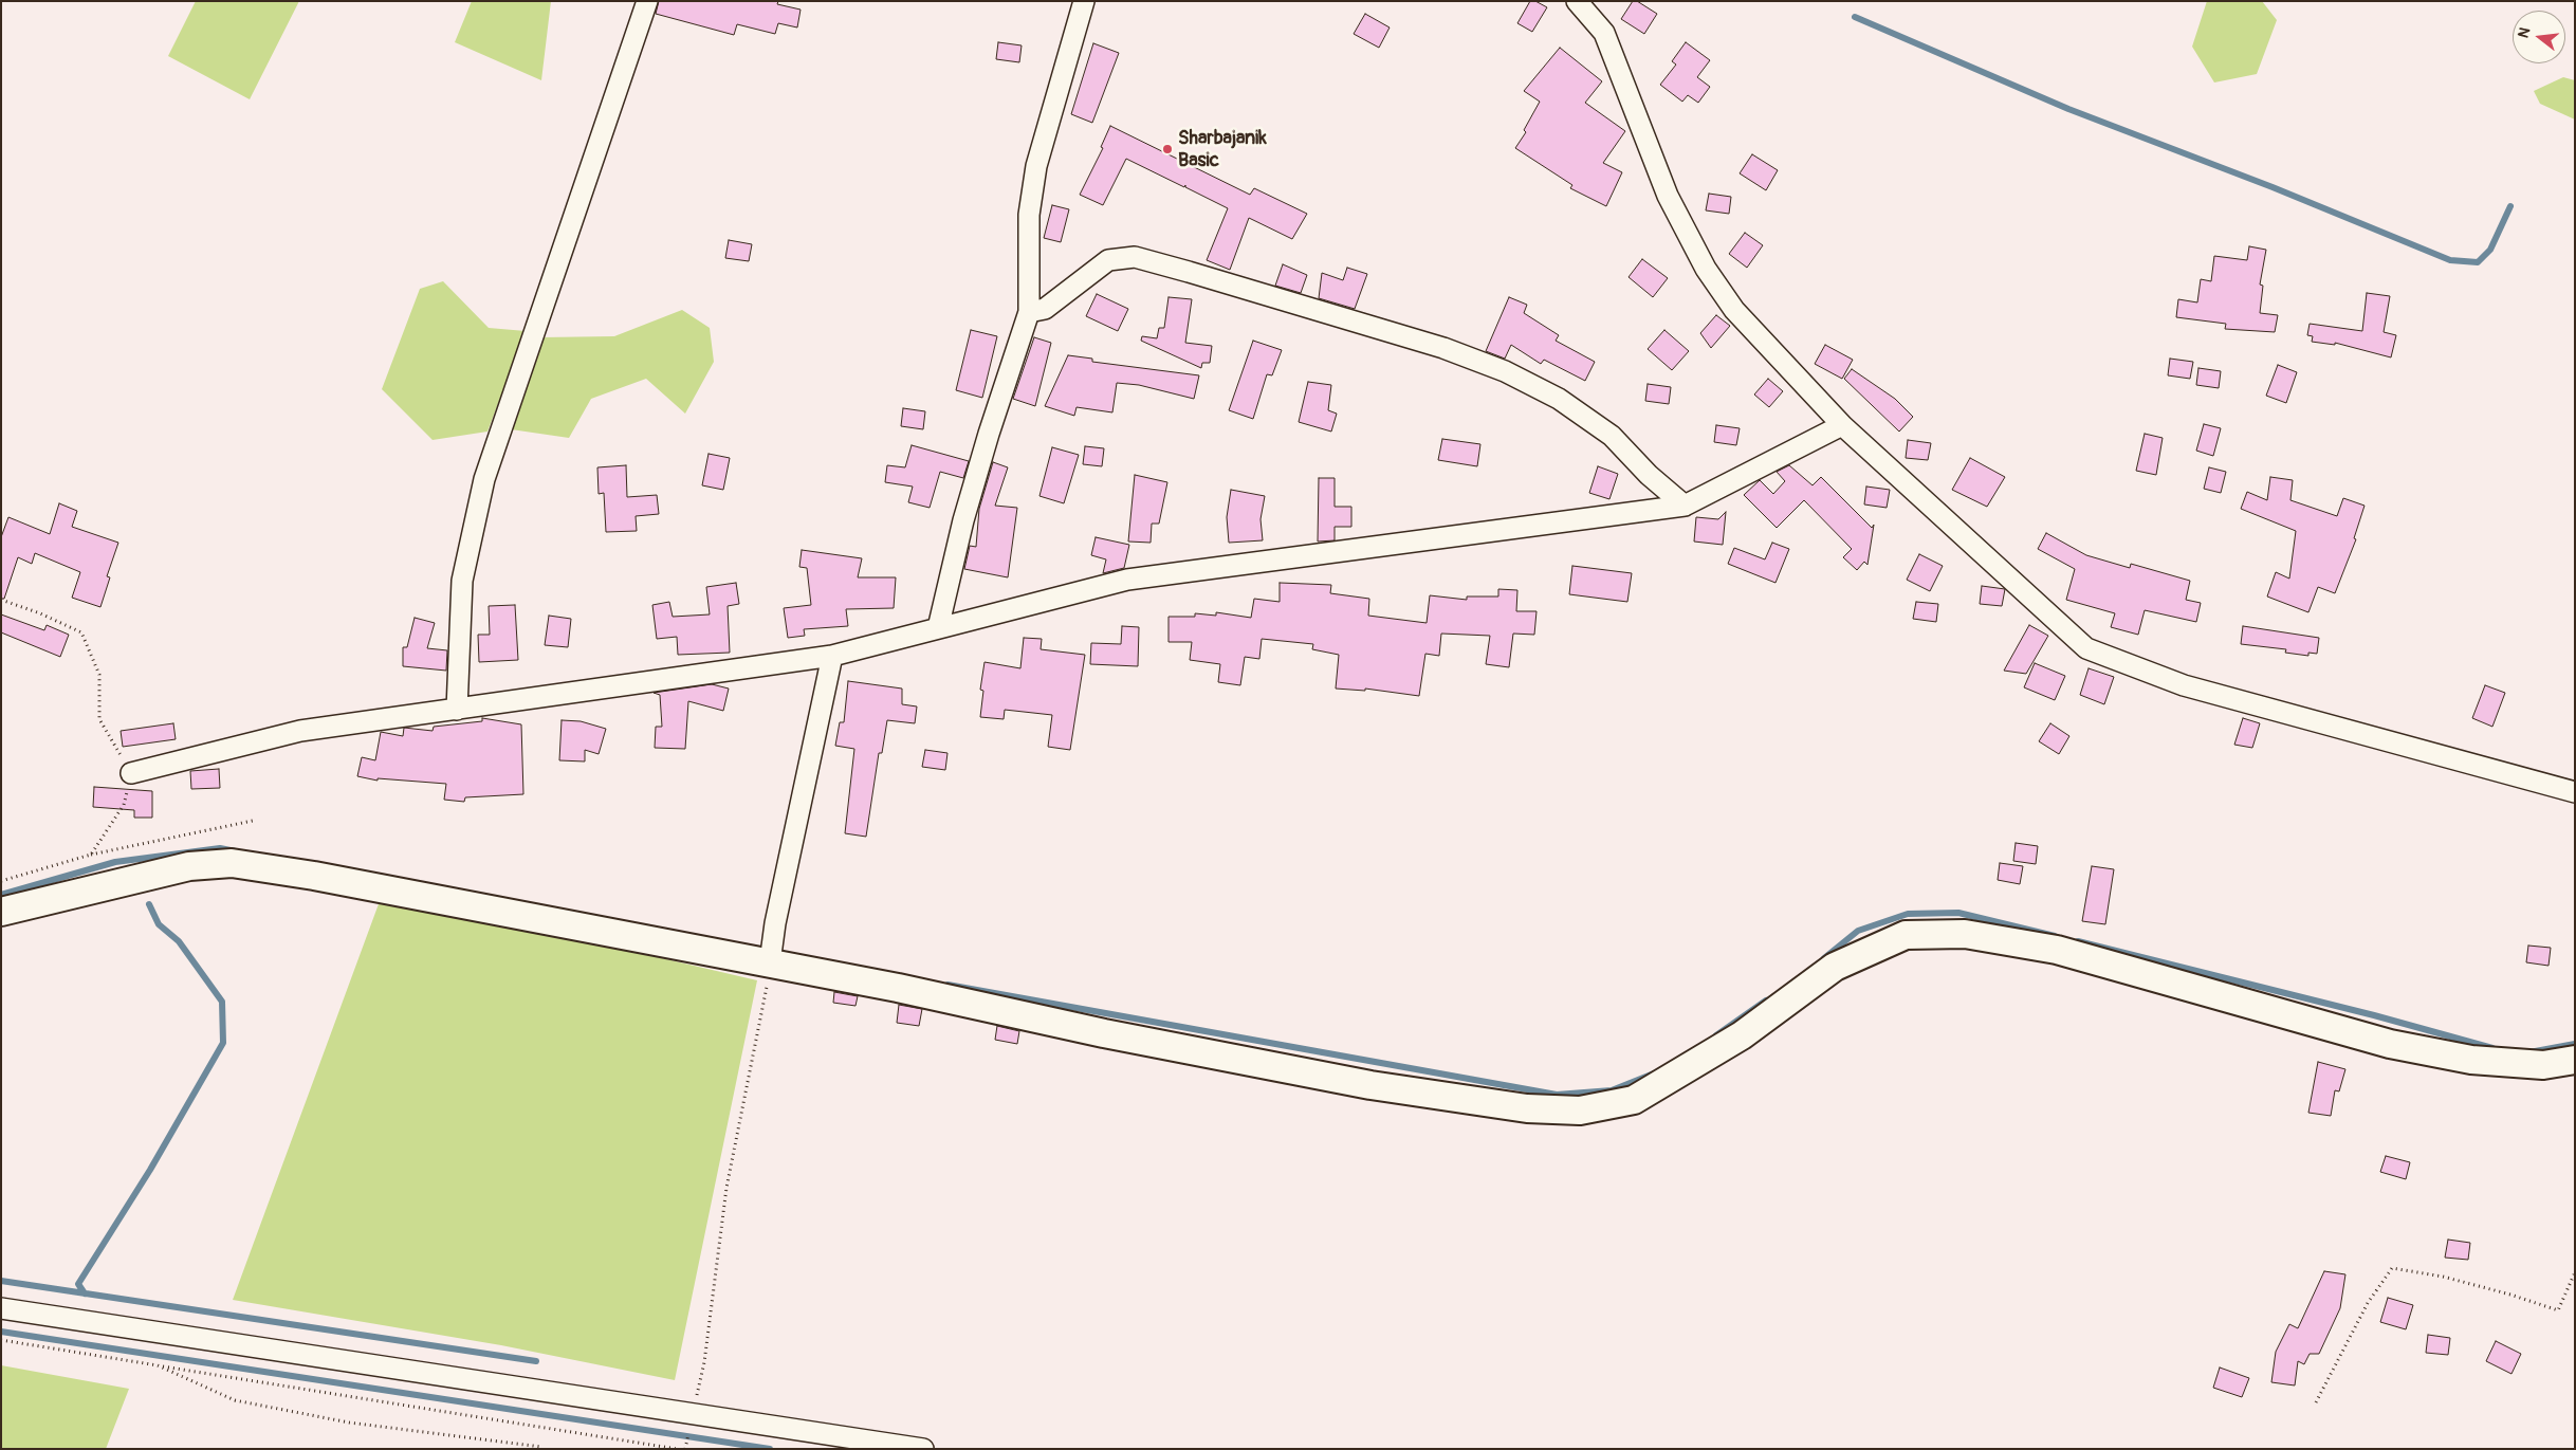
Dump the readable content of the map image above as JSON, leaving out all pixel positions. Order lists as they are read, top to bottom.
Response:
{
  "places": ["Sharbajanik Basic"],
  "north": "left"
}
